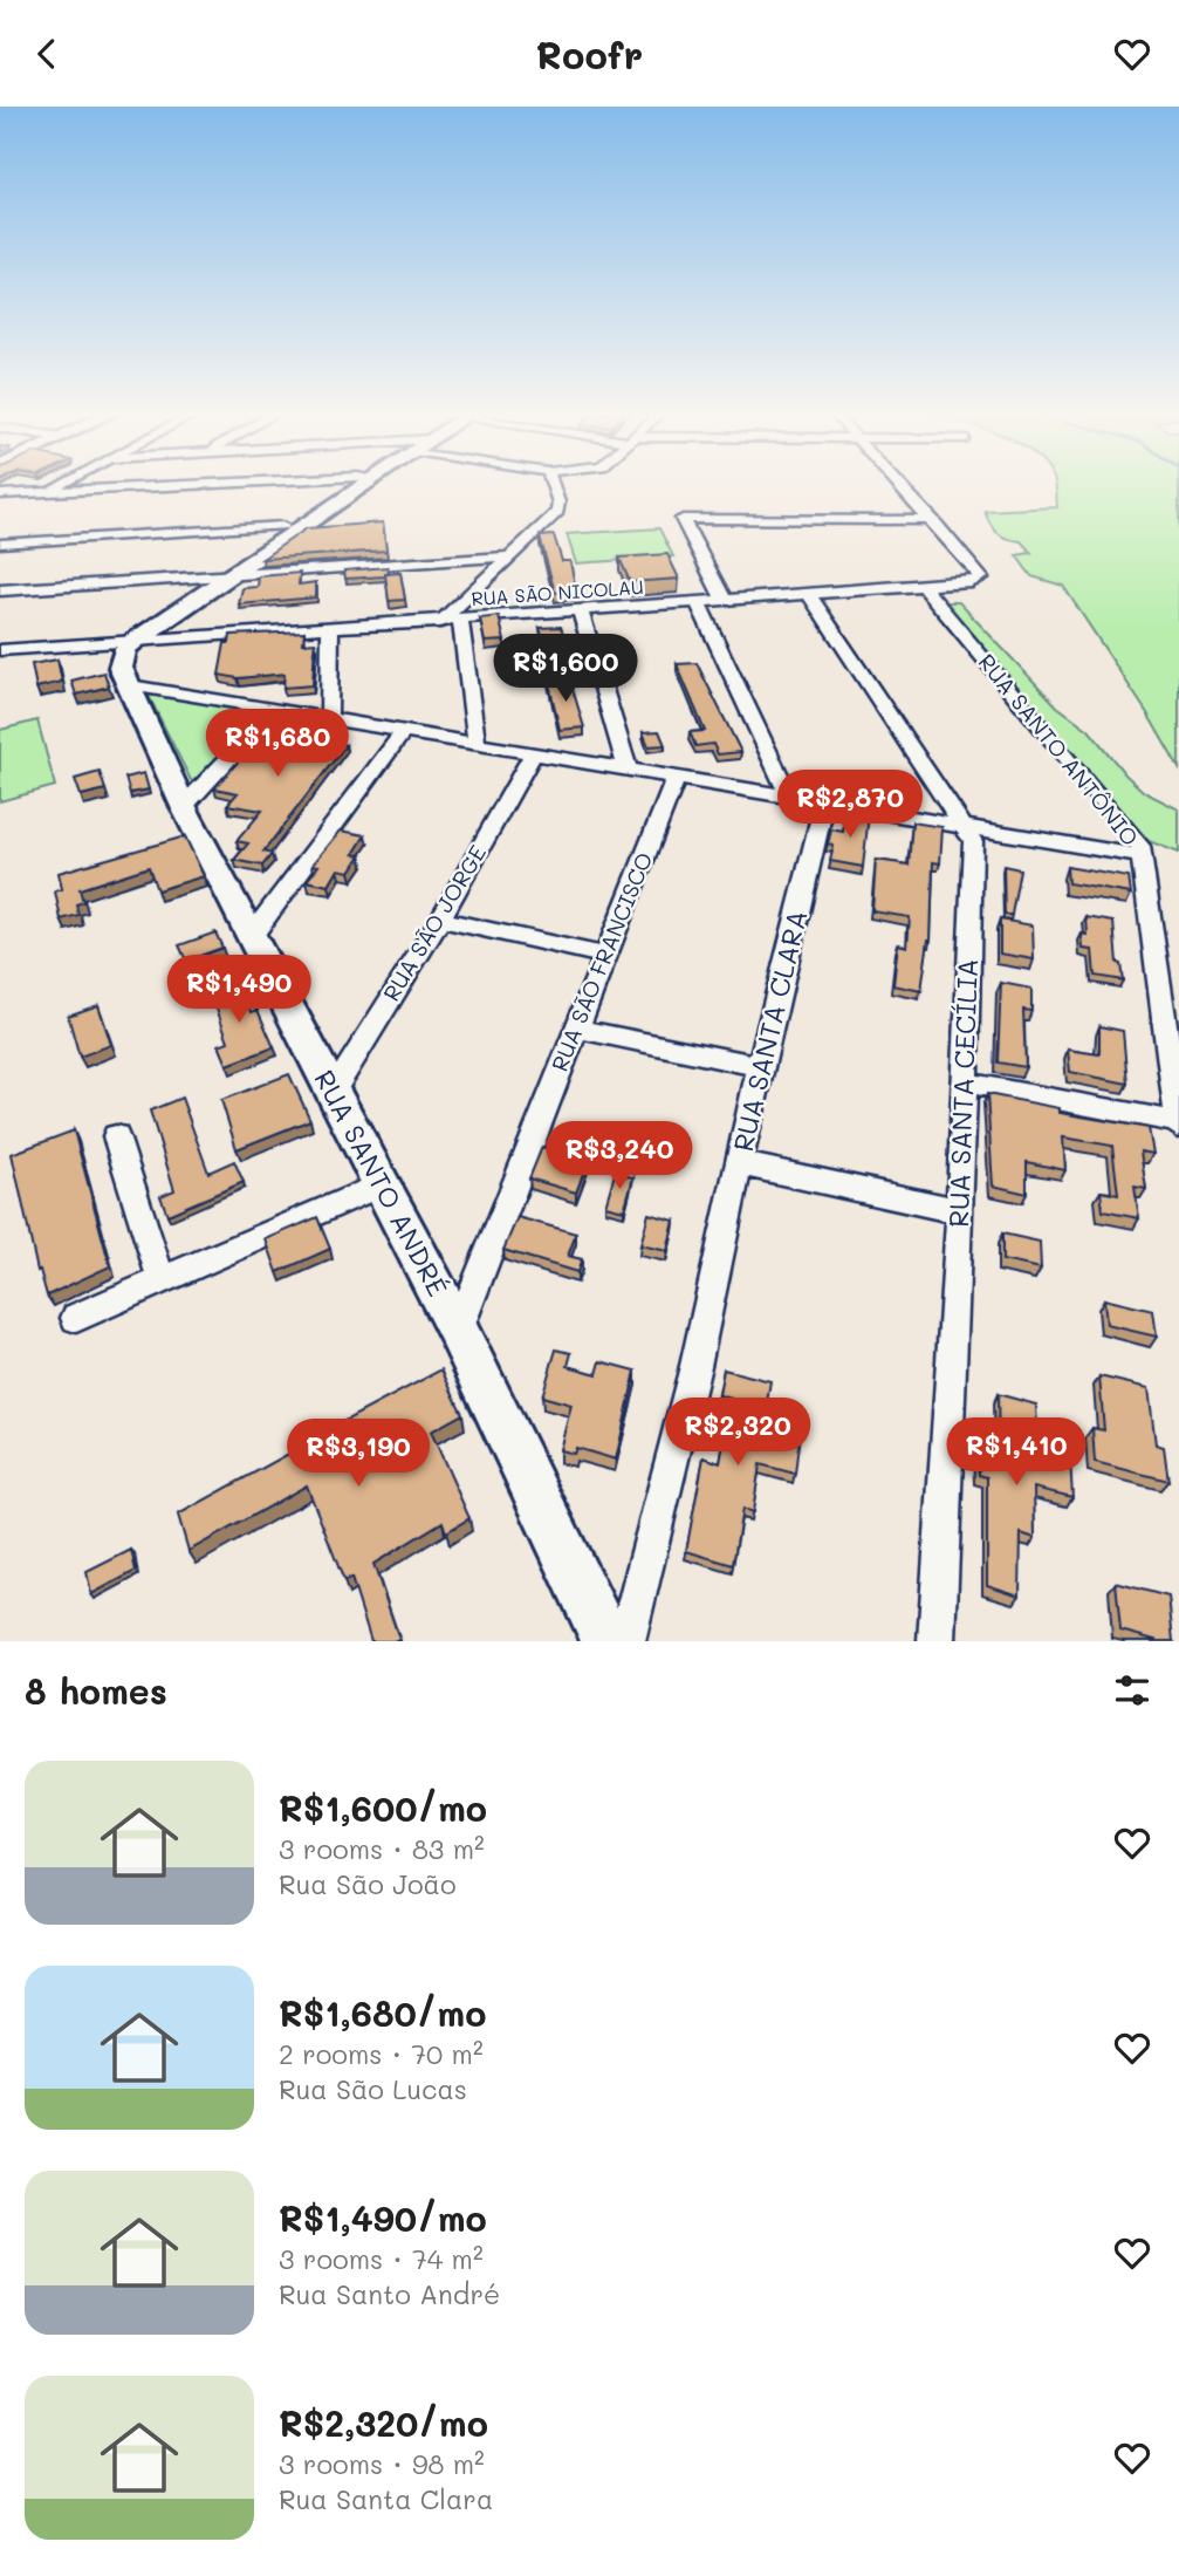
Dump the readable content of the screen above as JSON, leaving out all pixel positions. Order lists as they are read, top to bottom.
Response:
{
  "streets": {
    "street": [
      "RUA SÃO NICOLAU",
      "RUA SANTO ANTÔNIO",
      "RUA SÃO JORGE",
      "RUA SÃO FRANCISCO",
      "RUA SANTA CLARA",
      "RUA SANTA CECÍLIA",
      "RUA SANTO ANDRÉ"
    ]
  },
  "crossings": [
    ["RUA SÃO NICOLAU", "RUA SANTO ANTÔNIO"],
    ["RUA SÃO NICOLAU", "RUA SANTA CECÍLIA"],
    ["RUA SÃO NICOLAU", "RUA SANTO ANDRÉ"],
    ["RUA SÃO JORGE", "RUA SANTO ANDRÉ"],
    ["RUA SÃO FRANCISCO", "RUA SANTO ANDRÉ"]
  ],
  "page": {
    "header": "Roofr",
    "price": [
      "R$1,600",
      "R$1,680",
      "R$2,870",
      "R$1,490",
      "R$3,240",
      "R$2,320",
      "R$1,410",
      "R$3,190"
    ],
    "heading": "8 homes",
    "list": [
      {
        "name": "R$1,600/mo",
        "note": "3 rooms · 83 m² · Rua São João"
      },
      {
        "name": "R$1,680/mo",
        "note": "2 rooms · 70 m² · Rua São Lucas"
      },
      {
        "name": "R$1,490/mo",
        "note": "3 rooms · 74 m² · Rua Santo André"
      },
      {
        "name": "R$2,320/mo",
        "note": "3 rooms · 98 m² · Rua Santa Clara"
      }
    ]
  }
}
